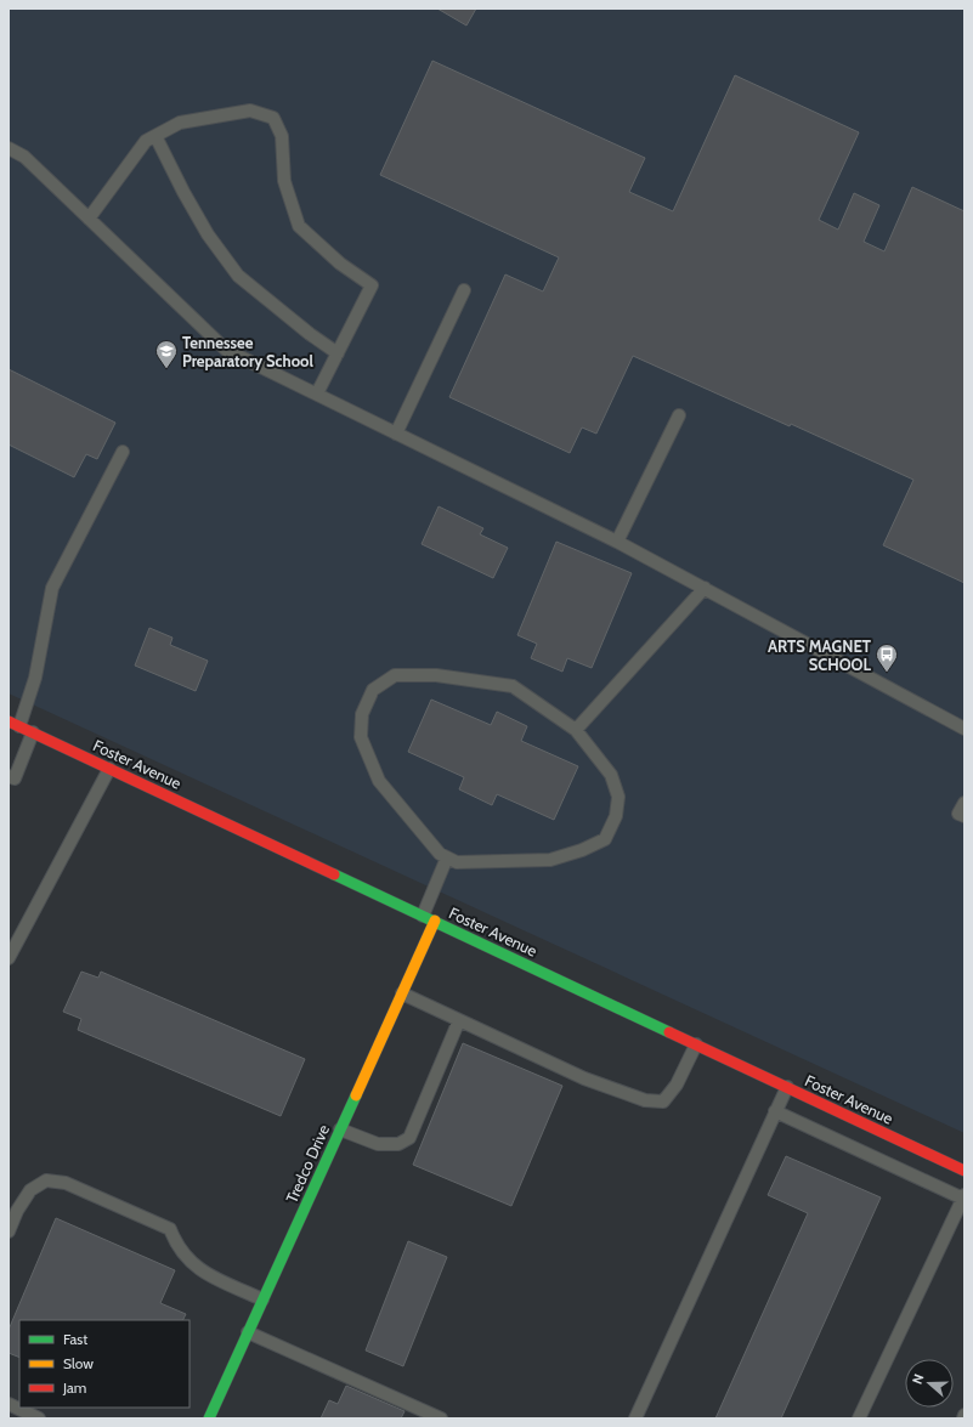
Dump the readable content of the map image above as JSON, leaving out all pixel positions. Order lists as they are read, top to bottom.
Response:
{
  "streets": {
    "main road": ["Foster Avenue", "Tredco Drive"]
  },
  "crossings": [
    ["Foster Avenue", "Tredco Drive"]
  ],
  "places": {
    "school or university": ["Tennessee Preparatory School"],
    "bus stop": ["ARTS MAGNET SCHOOL"]
  },
  "legend": ["Fast", "Slow", "Jam"],
  "north": "left"
}
